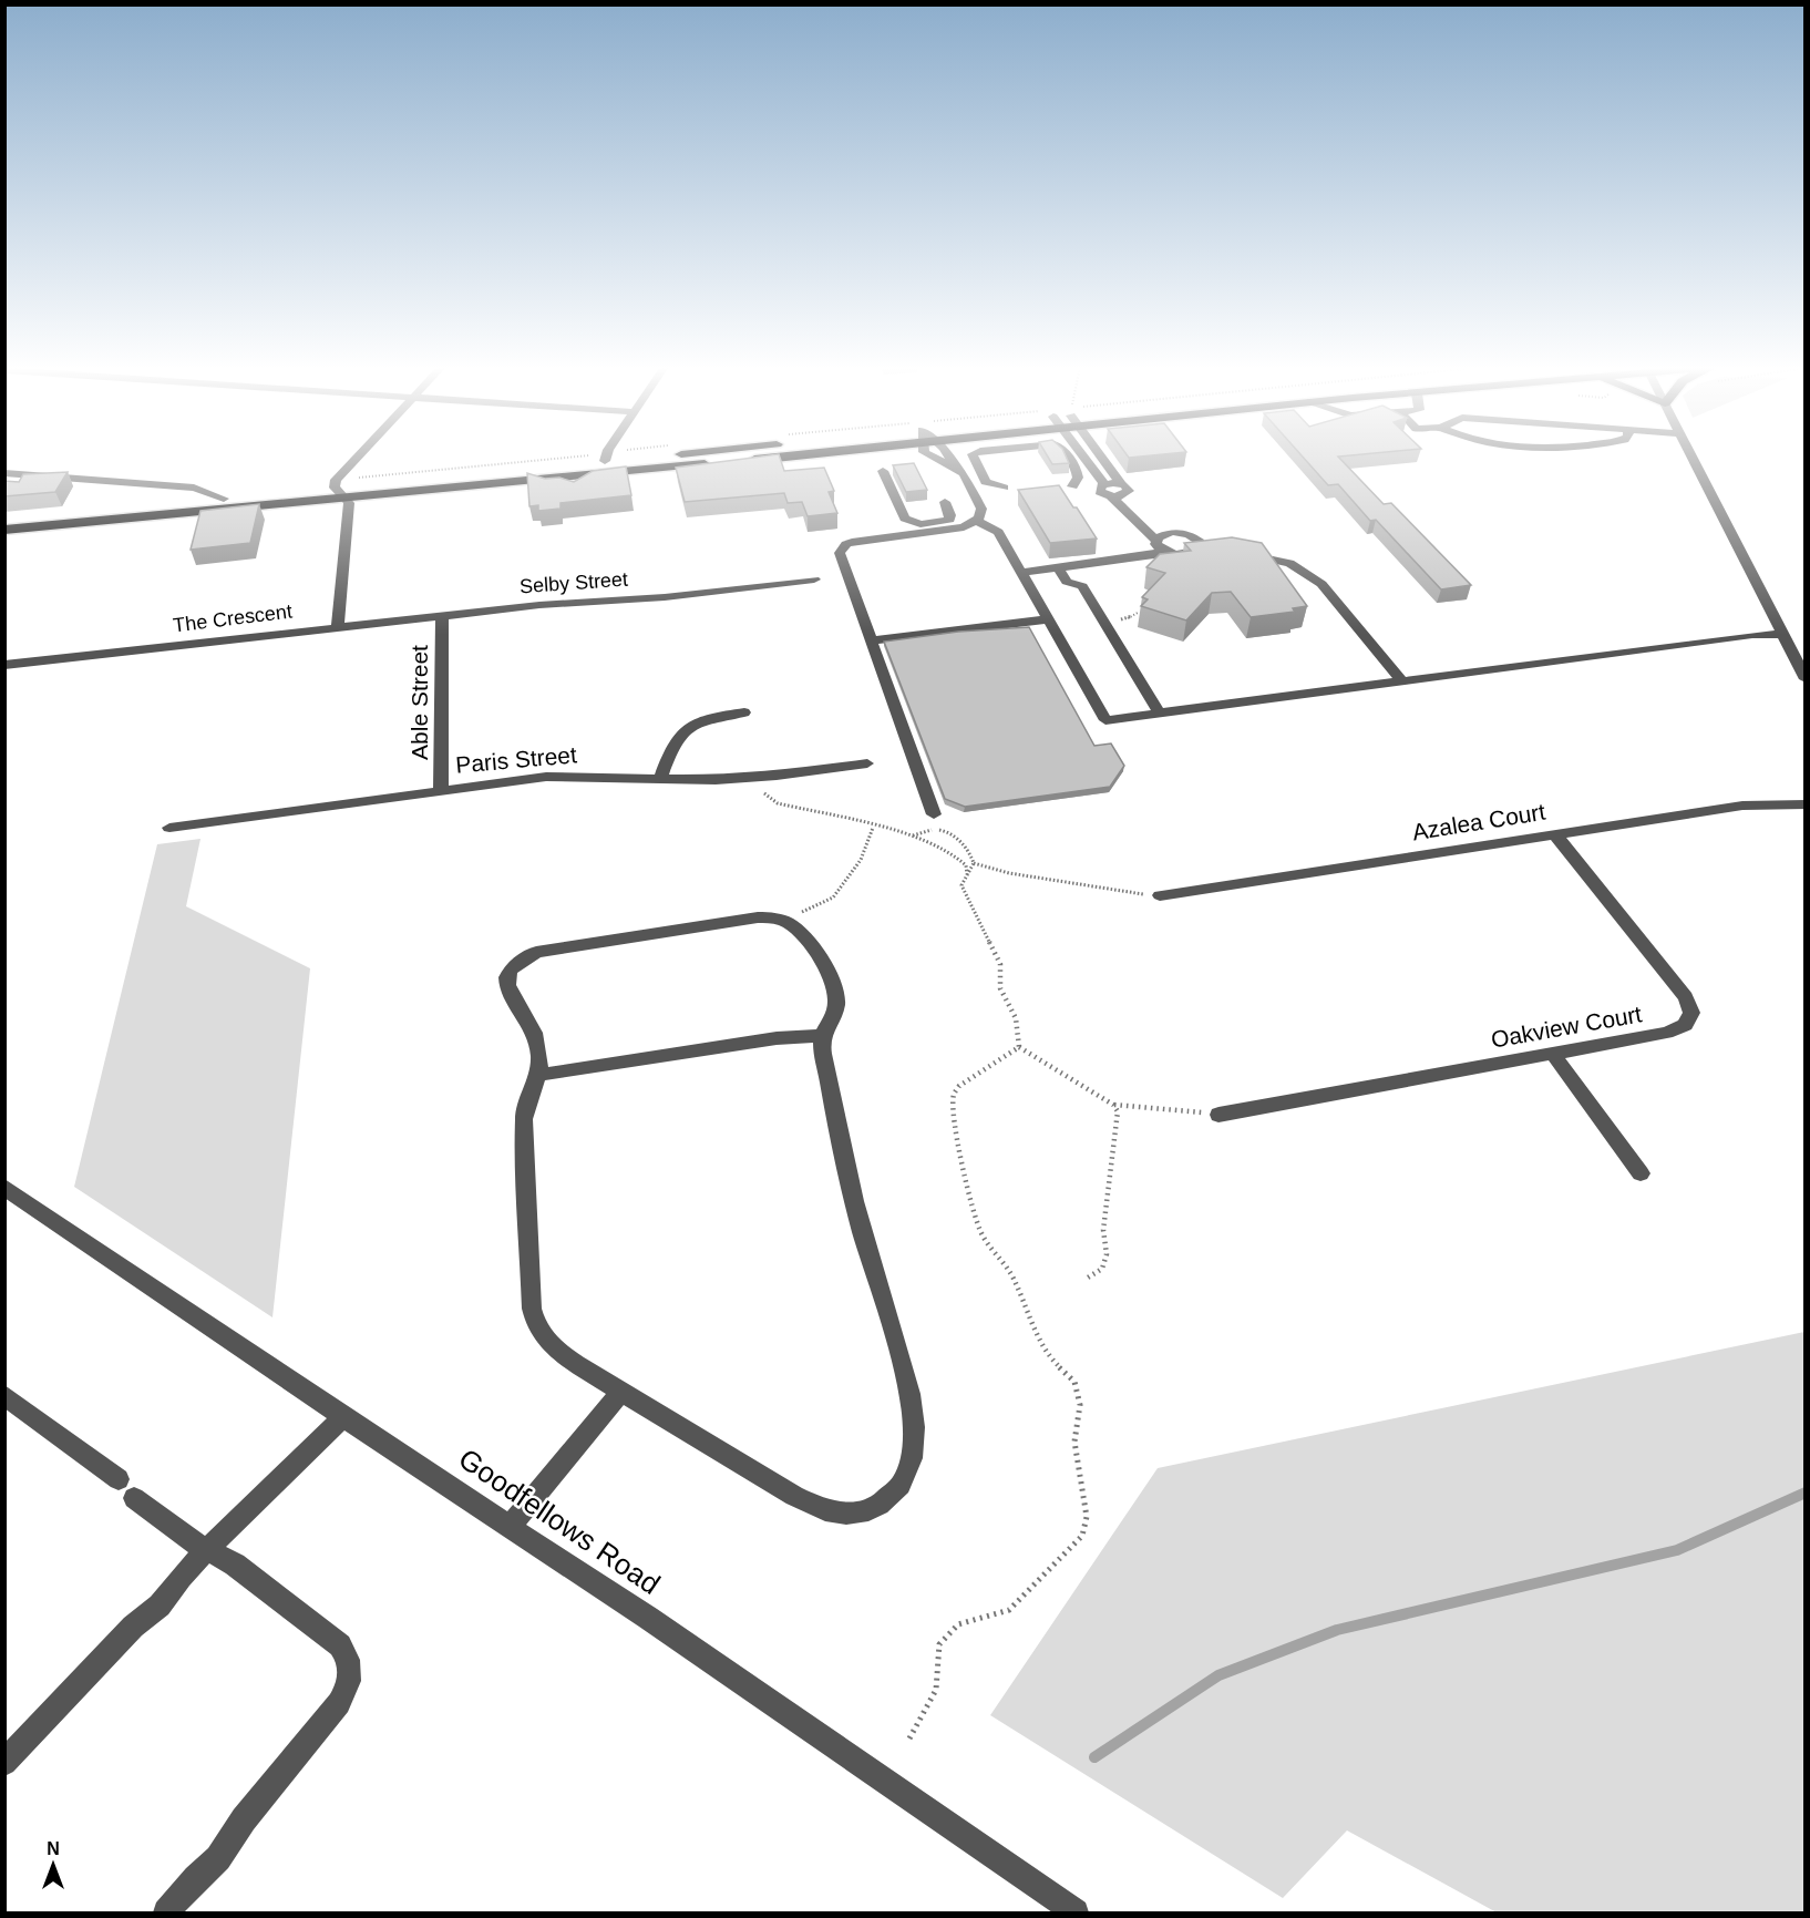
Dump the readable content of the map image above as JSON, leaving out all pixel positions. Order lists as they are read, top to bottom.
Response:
{
  "streets": {
    "street": [
      "Selby Street",
      "The Crescent",
      "Able Street",
      "Paris Street",
      "Azalea Court",
      "Oakview Court",
      "Goodfellows Road"
    ]
  },
  "crossings": [
    ["Selby Street", "The Crescent"],
    ["Selby Street", "Able Street"],
    ["Able Street", "Paris Street"],
    ["Azalea Court", "Oakview Court"]
  ],
  "north": "top"
}
